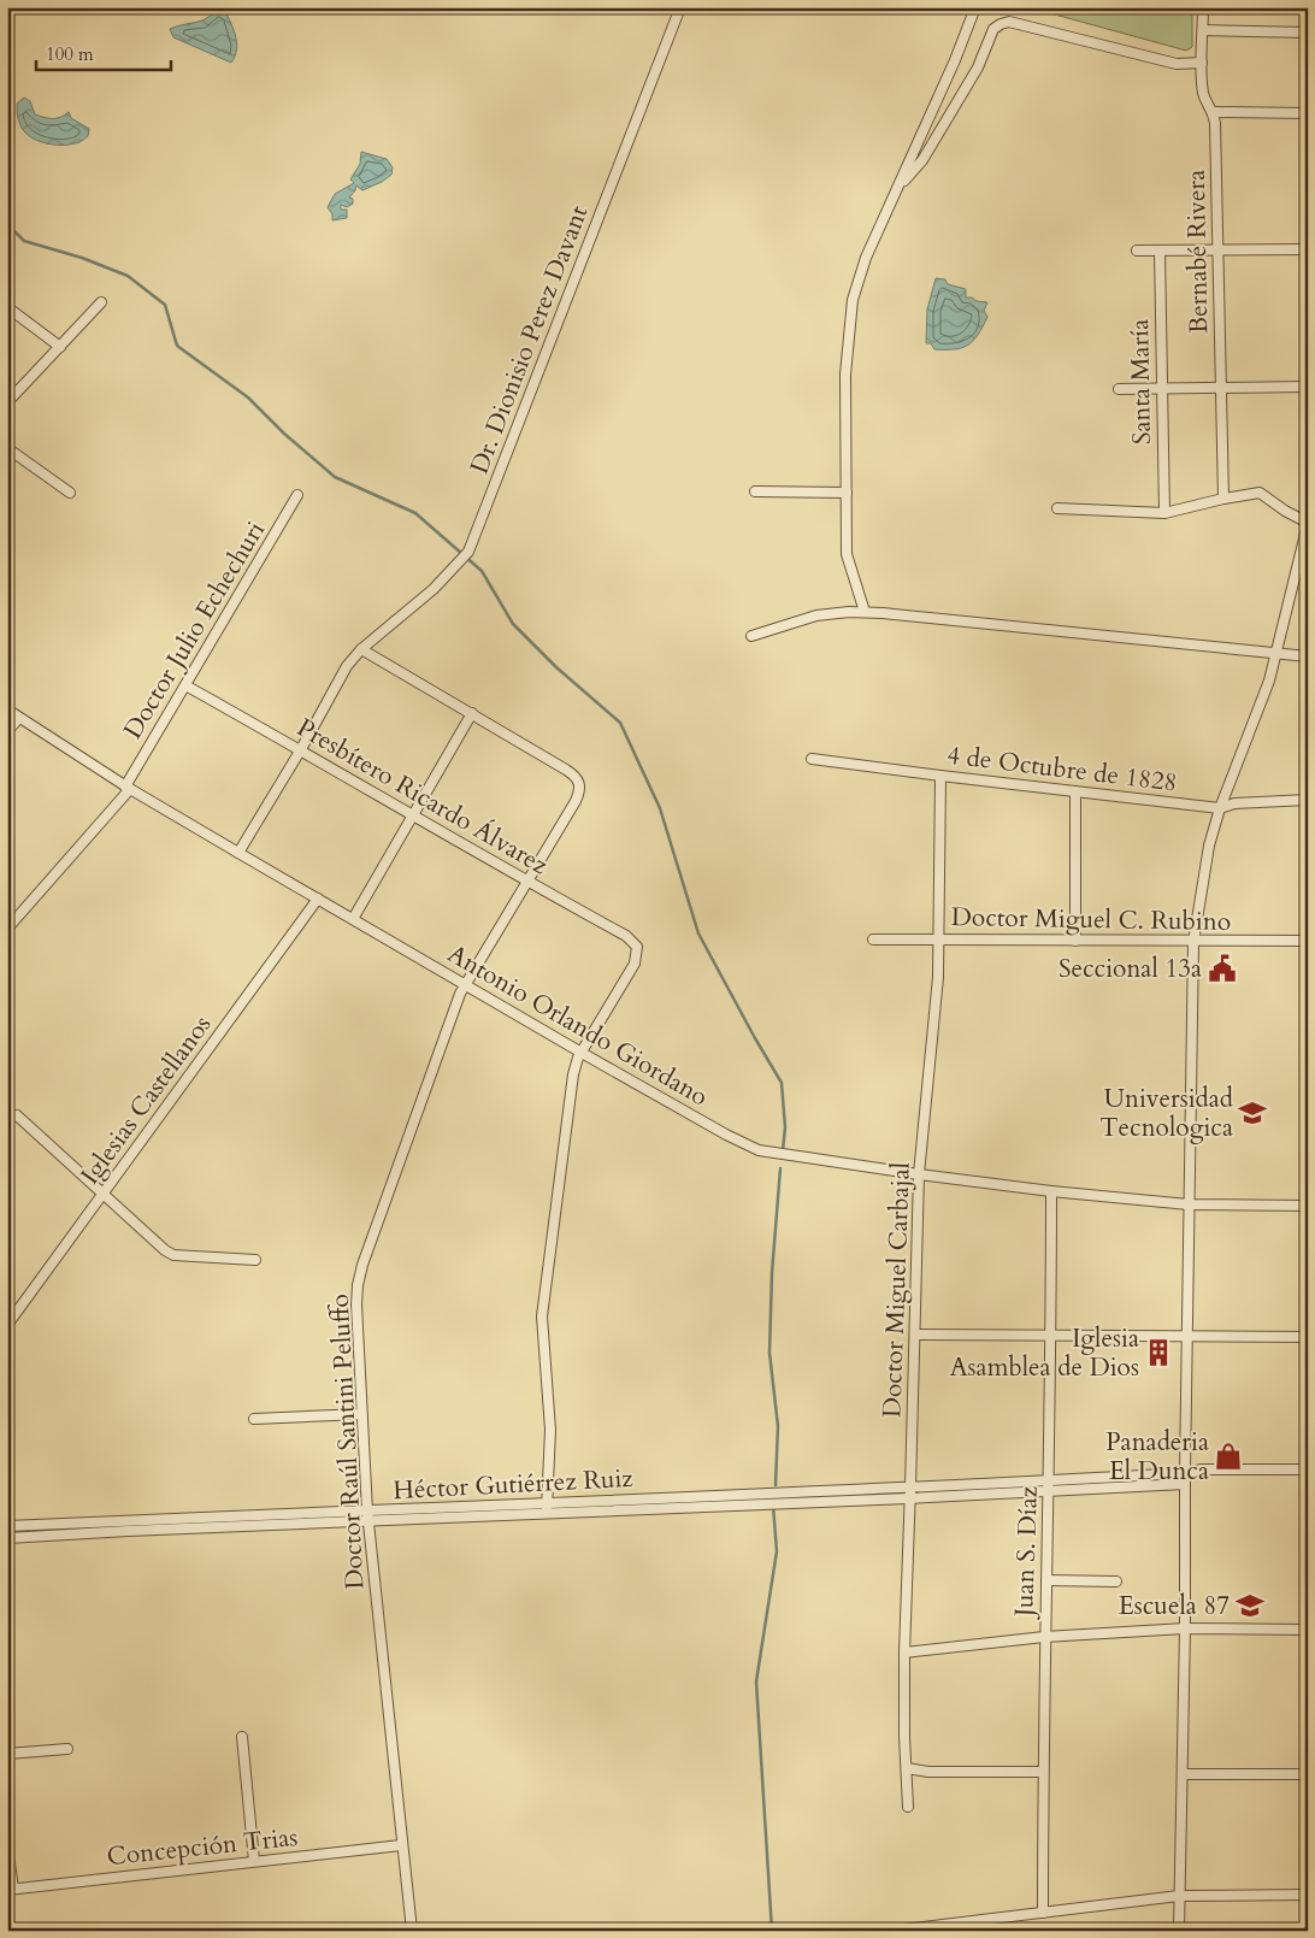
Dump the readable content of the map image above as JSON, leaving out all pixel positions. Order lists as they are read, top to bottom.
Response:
{
  "streets": {
    "street": [
      "Bernabé Rivera",
      "Dr. Dionisio Perez Davant",
      "Santa María",
      "Doctor Julio Echechuri",
      "4 de Octubre de 1828",
      "Presbítero Ricardo Álvarez",
      "Doctor Miguel C. Rubino",
      "Antonio Orlando Giordano",
      "Iglesias Castellanos",
      "Doctor Miguel Carbajal",
      "Doctor Raúl Santini Peluffo",
      "Héctor Gutiérrez Ruiz",
      "Juan S. Díaz",
      "Concepción Trias"
    ]
  },
  "crossings": [
    ["Dr. Dionisio Perez Davant", "Presbítero Ricardo Álvarez"],
    ["Dr. Dionisio Perez Davant", "Antonio Orlando Giordano"],
    ["Doctor Julio Echechuri", "Presbítero Ricardo Álvarez"],
    ["Doctor Julio Echechuri", "Antonio Orlando Giordano"],
    ["4 de Octubre de 1828", "Doctor Miguel Carbajal"],
    ["Presbítero Ricardo Álvarez", "Antonio Orlando Giordano"],
    ["Presbítero Ricardo Álvarez", "Doctor Raúl Santini Peluffo"],
    ["Doctor Miguel C. Rubino", "Doctor Miguel Carbajal"],
    ["Antonio Orlando Giordano", "Iglesias Castellanos"],
    ["Antonio Orlando Giordano", "Doctor Miguel Carbajal"],
    ["Antonio Orlando Giordano", "Doctor Raúl Santini Peluffo"],
    ["Antonio Orlando Giordano", "Juan S. Díaz"],
    ["Doctor Miguel Carbajal", "Héctor Gutiérrez Ruiz"],
    ["Doctor Raúl Santini Peluffo", "Héctor Gutiérrez Ruiz"],
    ["Doctor Raúl Santini Peluffo", "Concepción Trias"],
    ["Héctor Gutiérrez Ruiz", "Juan S. Díaz"]
  ],
  "places": {
    "public building": ["Seccional 13a"],
    "school or university": ["Universidad Tecnologica", "Escuela 87"],
    "building": ["Iglesia Asamblea de Dios"],
    "shop": ["Panaderia El Dunca"]
  },
  "scale_bar": "100 m"
}
